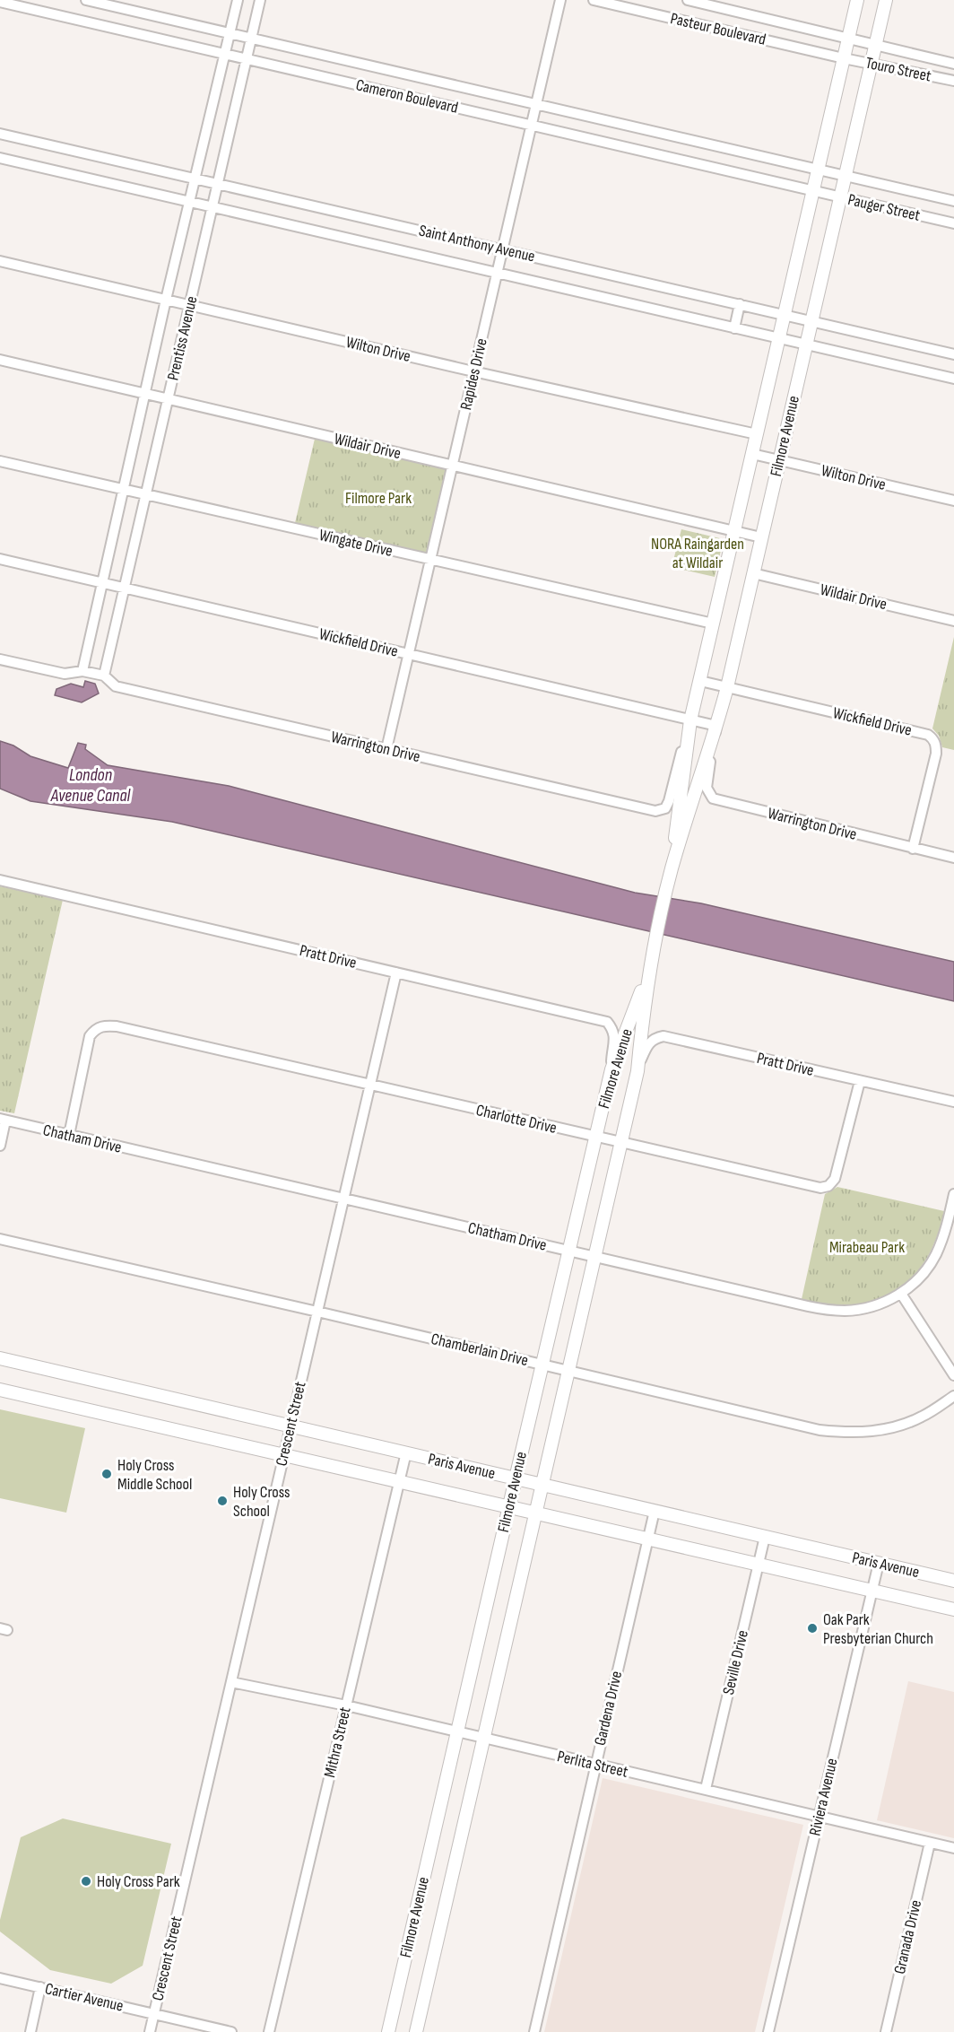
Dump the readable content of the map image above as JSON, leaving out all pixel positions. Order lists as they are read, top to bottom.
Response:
{
  "streets": {
    "street": [
      "Pasteur Boulevard",
      "Touro Street",
      "Cameron Boulevard",
      "Pauger Street",
      "Saint Anthony Avenue",
      "Prentiss Avenue",
      "Wilton Drive",
      "Rapides Drive",
      "Filmore Avenue",
      "Wildair Drive",
      "Wingate Drive",
      "Wickfield Drive",
      "Warrington Drive",
      "Pratt Drive",
      "Charlotte Drive",
      "Chatham Drive",
      "Chamberlain Drive",
      "Crescent Street",
      "Paris Avenue",
      "Seville Drive",
      "Gardena Drive",
      "Mithra Street",
      "Perlita Street",
      "Riviera Avenue",
      "Granada Drive",
      "Cartier Avenue"
    ]
  },
  "crossings": [
    ["Pasteur Boulevard", "Touro Street"],
    ["Pasteur Boulevard", "Filmore Avenue"],
    ["Touro Street", "Filmore Avenue"],
    ["Cameron Boulevard", "Pauger Street"],
    ["Cameron Boulevard", "Prentiss Avenue"],
    ["Cameron Boulevard", "Rapides Drive"],
    ["Cameron Boulevard", "Filmore Avenue"],
    ["Pauger Street", "Filmore Avenue"],
    ["Saint Anthony Avenue", "Prentiss Avenue"],
    ["Saint Anthony Avenue", "Rapides Drive"],
    ["Saint Anthony Avenue", "Filmore Avenue"],
    ["Prentiss Avenue", "Wilton Drive"],
    ["Prentiss Avenue", "Wildair Drive"],
    ["Prentiss Avenue", "Wingate Drive"],
    ["Prentiss Avenue", "Wickfield Drive"],
    ["Prentiss Avenue", "Warrington Drive"],
    ["Wilton Drive", "Rapides Drive"],
    ["Wilton Drive", "Filmore Avenue"],
    ["Rapides Drive", "Wildair Drive"],
    ["Rapides Drive", "Wingate Drive"],
    ["Rapides Drive", "Wickfield Drive"],
    ["Rapides Drive", "Warrington Drive"],
    ["Filmore Avenue", "Wildair Drive"],
    ["Filmore Avenue", "Wingate Drive"],
    ["Filmore Avenue", "Wickfield Drive"],
    ["Filmore Avenue", "Warrington Drive"],
    ["Filmore Avenue", "Pratt Drive"],
    ["Filmore Avenue", "Charlotte Drive"],
    ["Filmore Avenue", "Chatham Drive"],
    ["Filmore Avenue", "Chamberlain Drive"],
    ["Filmore Avenue", "Paris Avenue"],
    ["Filmore Avenue", "Perlita Street"],
    ["Wickfield Drive", "Warrington Drive"],
    ["Pratt Drive", "Charlotte Drive"],
    ["Pratt Drive", "Crescent Street"],
    ["Charlotte Drive", "Chatham Drive"],
    ["Charlotte Drive", "Crescent Street"],
    ["Chatham Drive", "Crescent Street"],
    ["Chamberlain Drive", "Crescent Street"],
    ["Crescent Street", "Paris Avenue"],
    ["Crescent Street", "Perlita Street"],
    ["Crescent Street", "Cartier Avenue"],
    ["Paris Avenue", "Seville Drive"],
    ["Paris Avenue", "Gardena Drive"],
    ["Paris Avenue", "Mithra Street"],
    ["Paris Avenue", "Riviera Avenue"],
    ["Seville Drive", "Perlita Street"],
    ["Gardena Drive", "Perlita Street"],
    ["Mithra Street", "Perlita Street"],
    ["Perlita Street", "Riviera Avenue"],
    ["Perlita Street", "Granada Drive"]
  ],
  "water": ["London Avenue Canal"],
  "parks": ["Filmore Park", "NORA Raingarden at Wildair", "Mirabeau Park"],
  "places": [
    "Holy Cross Middle School",
    "Holy Cross School",
    "Oak Park Presbyterian Church",
    "Holy Cross Park"
  ]
}
